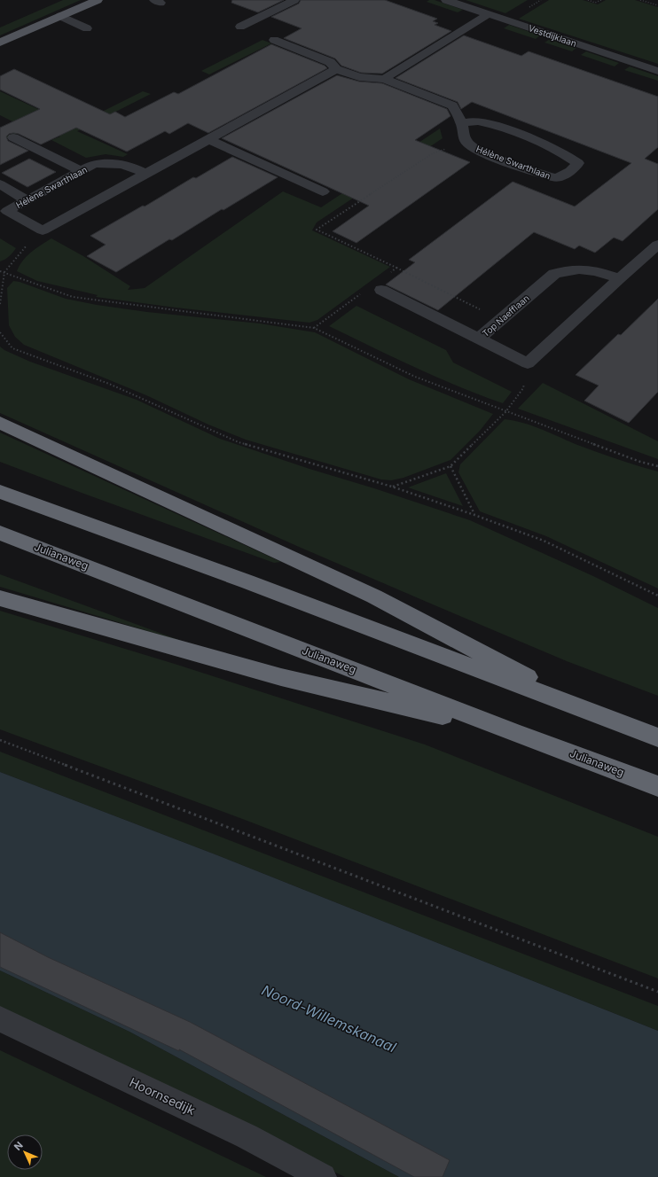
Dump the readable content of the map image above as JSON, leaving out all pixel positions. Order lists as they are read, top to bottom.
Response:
{
  "streets": {
    "highway": ["Julianaweg"],
    "street": [
      "Vestdijklaan",
      "Hélène Swarthlaan",
      "Top Naefflaan",
      "Hoornsedijk"
    ]
  },
  "water": ["Noord-Willemskanaal"],
  "north": "top left"
}
